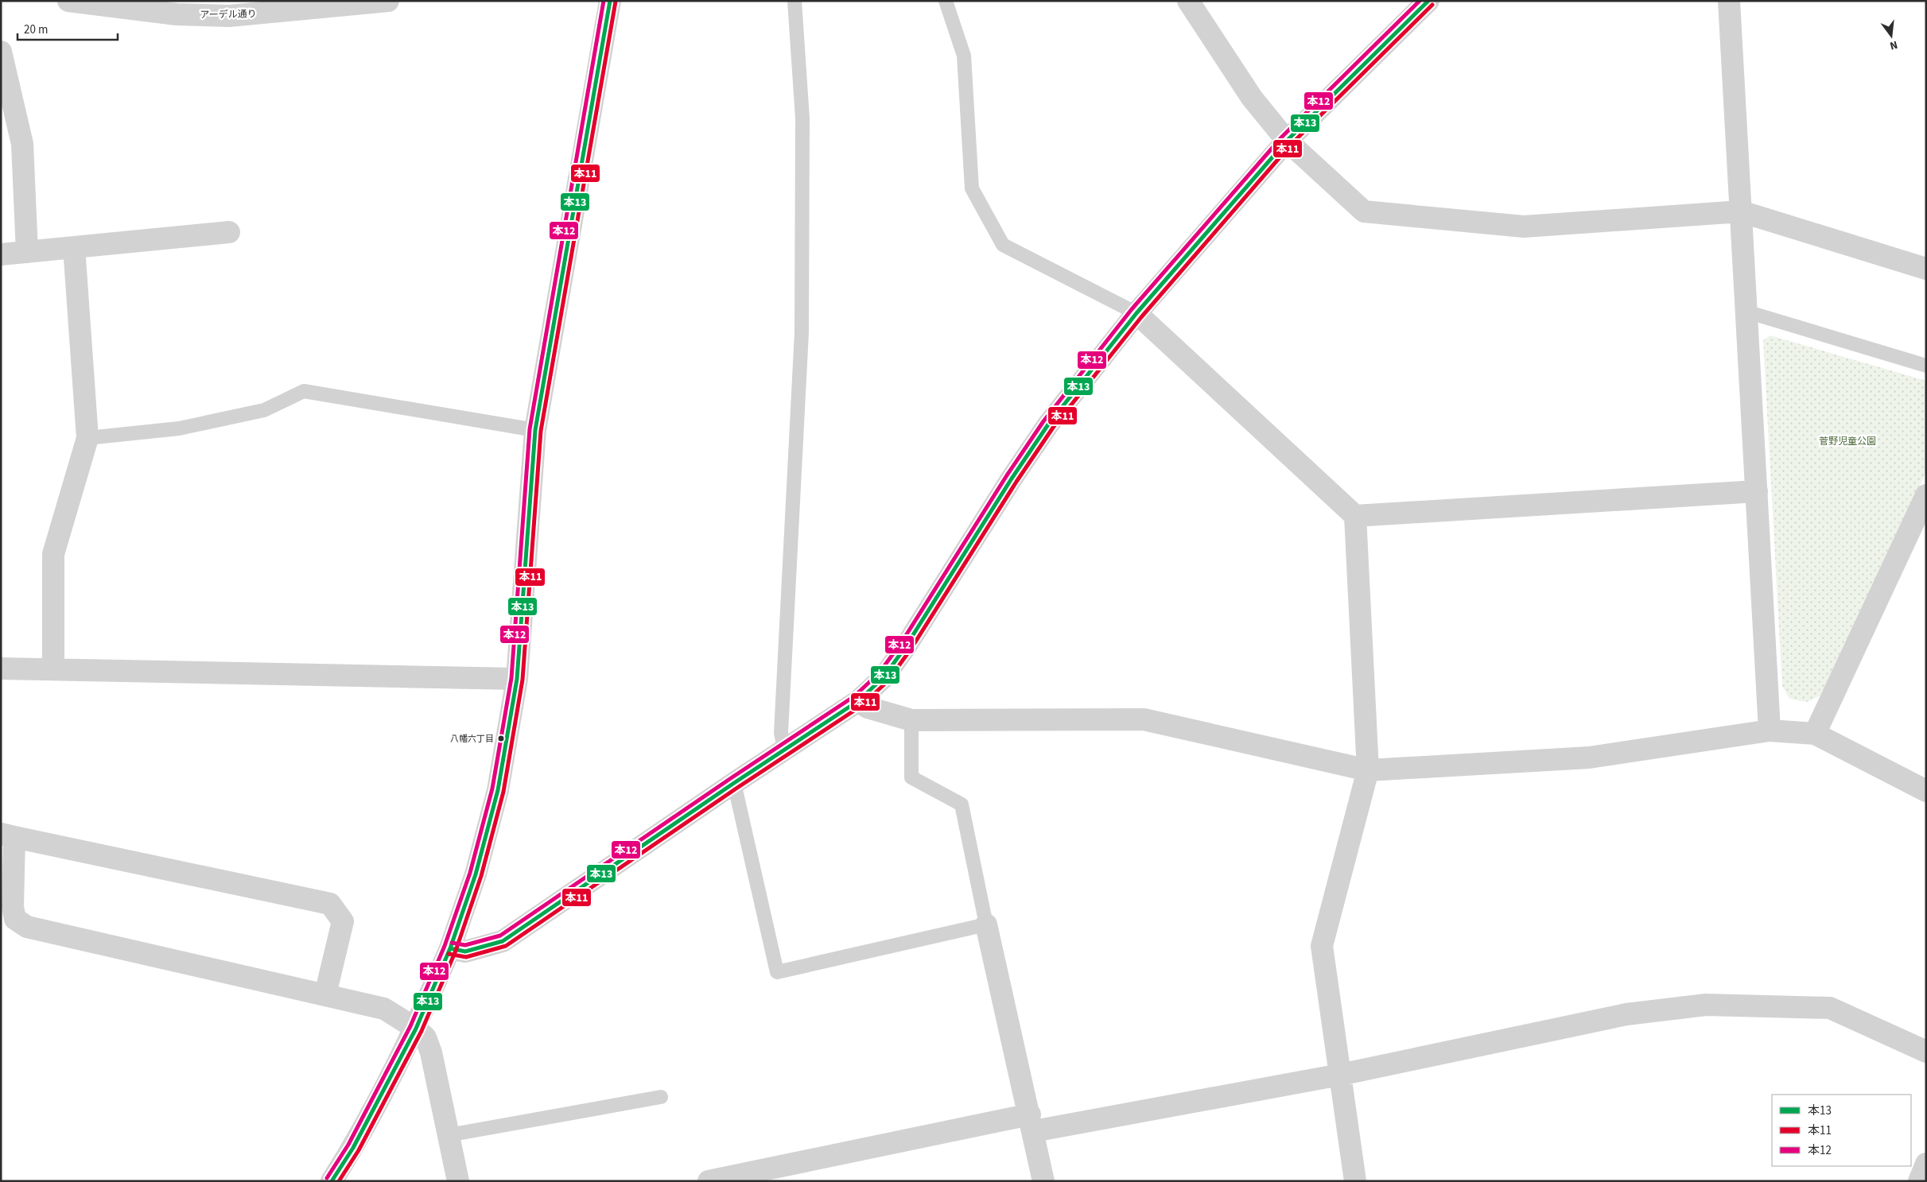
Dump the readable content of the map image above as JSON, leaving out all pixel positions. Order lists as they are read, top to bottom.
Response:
{
  "streets": {
    "street": ["アーデル通り"]
  },
  "parks": ["菅野児童公園"],
  "places": ["八幡六丁目"],
  "lines": ["transit line 本13", "transit line 本12", "transit line 本11"],
  "legend": ["本13", "本11", "本12"],
  "scale_bar": "20 m",
  "north": "bottom"
}
